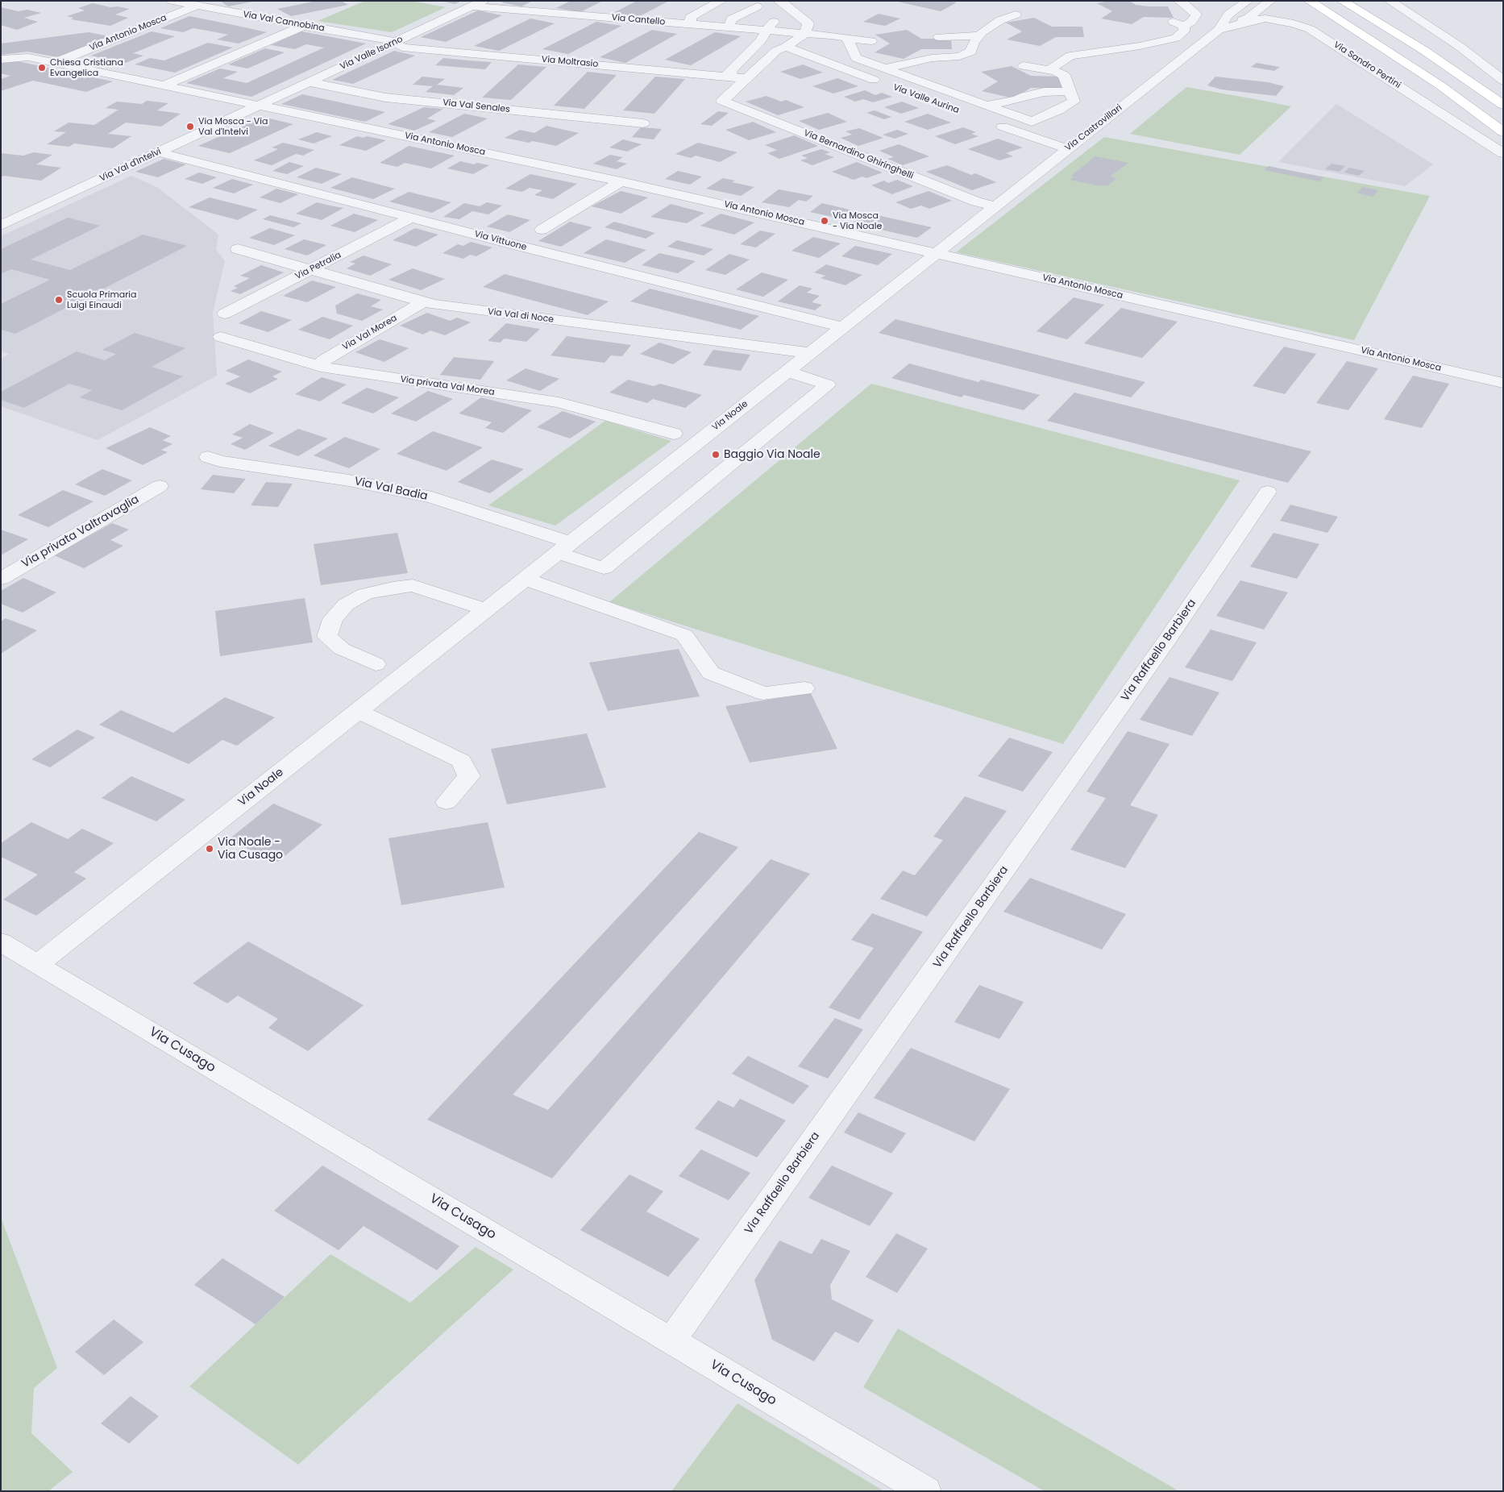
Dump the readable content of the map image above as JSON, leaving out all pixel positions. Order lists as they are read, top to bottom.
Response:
{
  "streets": {
    "street": [
      "Via Cantello",
      "Via Val Cannobina",
      "Via Antonio Mosca",
      "Via Valle Isorno",
      "Via Moltrasio",
      "Via Sandro Pertini",
      "Via Valle Aurina",
      "Via Val Senales",
      "Via Castrovillari",
      "Via Bernardino Ghiringhelli",
      "Via Val d'Intelvi",
      "Via Vittuone",
      "Via Petralia",
      "Via Val di Noce",
      "Via Val Morea",
      "Via privata Val Morea",
      "Via Noale",
      "Via Val Badia",
      "Via privata Valtravaglia",
      "Via Raffaello Barbiera",
      "Via Cusago"
    ]
  },
  "crossings": [
    ["Via Cantello", "Via Valle Isorno"],
    ["Via Val Cannobina", "Via Antonio Mosca"],
    ["Via Val Cannobina", "Via Valle Isorno"],
    ["Via Val Cannobina", "Via Moltrasio"],
    ["Via Antonio Mosca", "Via Valle Isorno"],
    ["Via Antonio Mosca", "Via Castrovillari"],
    ["Via Antonio Mosca", "Via Val d'Intelvi"],
    ["Via Antonio Mosca", "Via Noale"],
    ["Via Valle Isorno", "Via Moltrasio"],
    ["Via Valle Isorno", "Via Val Senales"],
    ["Via Valle Isorno", "Via Val d'Intelvi"],
    ["Via Moltrasio", "Via Bernardino Ghiringhelli"],
    ["Via Sandro Pertini", "Via Castrovillari"],
    ["Via Castrovillari", "Via Bernardino Ghiringhelli"],
    ["Via Castrovillari", "Via Noale"],
    ["Via Val d'Intelvi", "Via Vittuone"],
    ["Via Vittuone", "Via Petralia"],
    ["Via Vittuone", "Via Noale"],
    ["Via Petralia", "Via Val di Noce"],
    ["Via Val di Noce", "Via Val Morea"],
    ["Via Val di Noce", "Via Noale"],
    ["Via Val Morea", "Via privata Val Morea"],
    ["Via Noale", "Via Val Badia"],
    ["Via Noale", "Via Cusago"],
    ["Via Raffaello Barbiera", "Via Cusago"]
  ],
  "places": [
    "Chiesa Cristiana Evangelica",
    "Via Mosca - Via Val d'Intelvi",
    "Via Mosca - Via Noale",
    "Scuola Primaria Luigi Einaudi",
    "Baggio Via Noale",
    "Via Noale - Via Cusago"
  ]
}
